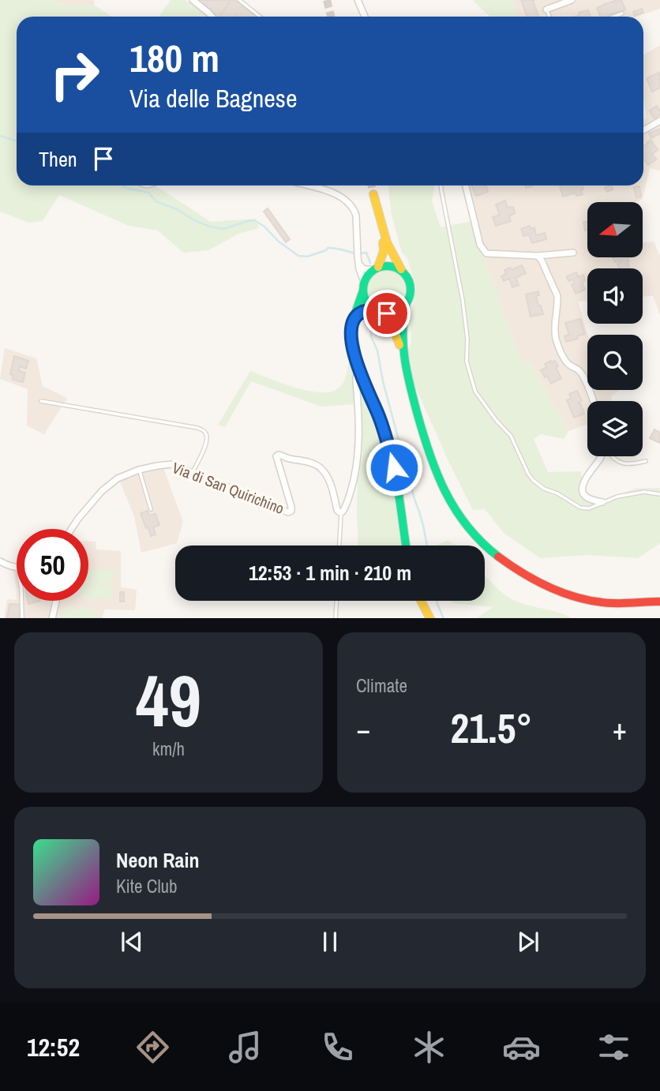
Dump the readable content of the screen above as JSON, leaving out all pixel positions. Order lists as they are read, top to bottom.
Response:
{
  "streets": {
    "street": ["Via di San Quirichino"]
  },
  "north": "left",
  "page": {
    "turn": ["180 m", "Via delle Bagnese"],
    "then": "Then",
    "limit": "50",
    "trip": "12:53 · 1 min · 210 m",
    "tile": [
      ["49", "km/h"],
      "Climate"
    ],
    "heat": ["−", "21.5°", "+"],
    "song": ["Neon Rain", "Kite Club"],
    "tabs": "12:52"
  }
}
